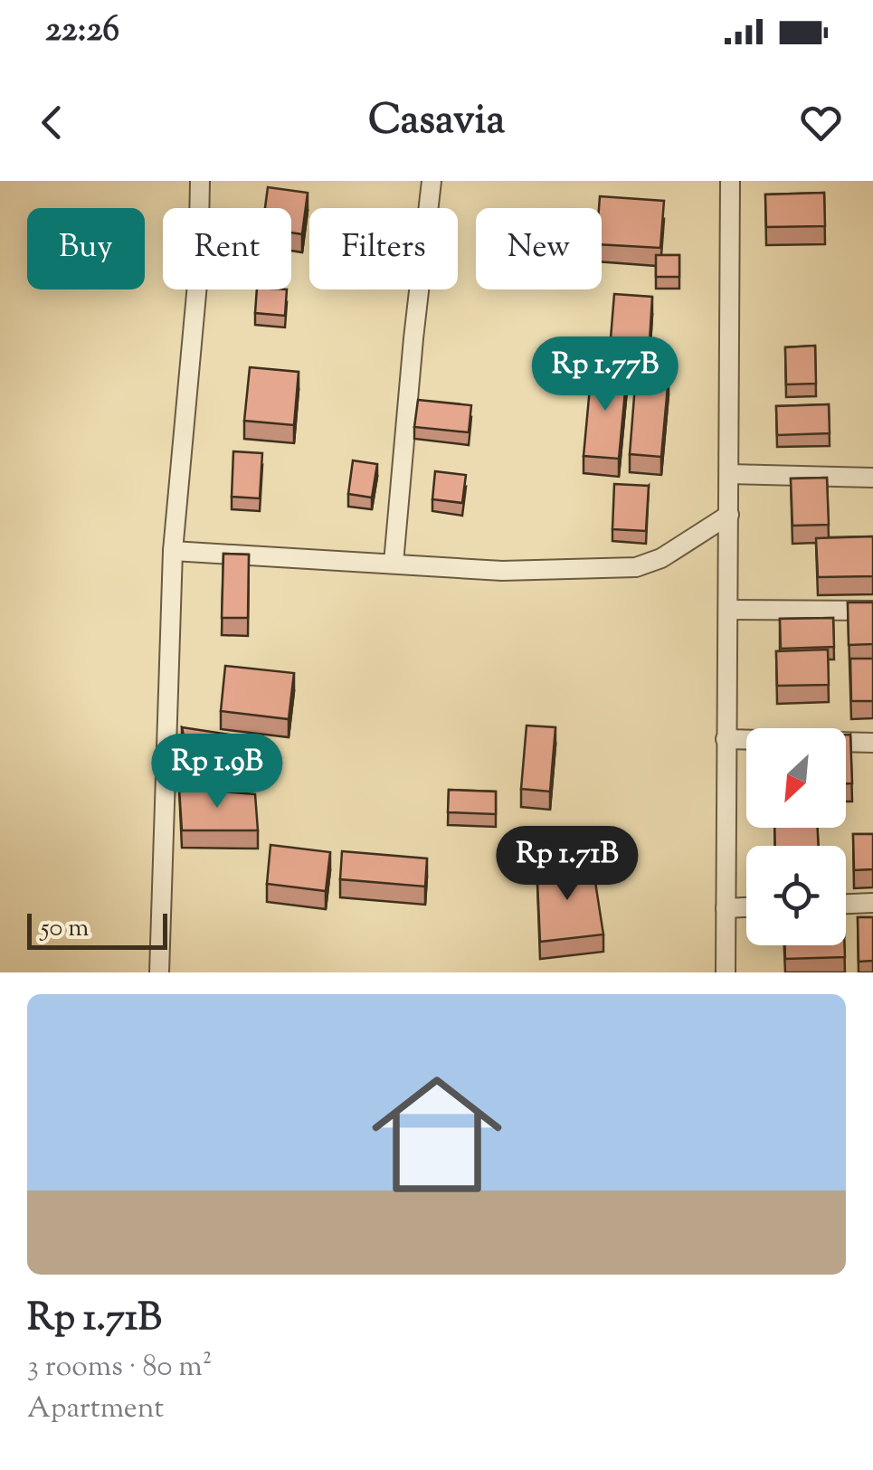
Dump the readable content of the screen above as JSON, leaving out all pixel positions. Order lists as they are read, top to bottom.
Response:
{
  "scale_bar": "50 m",
  "north": "bottom left",
  "page": {
    "status": "22:26",
    "header": "Casavia",
    "chip": [
      "Buy",
      "Rent",
      "Filters",
      "New"
    ],
    "price": ["Rp 1.77B", "Rp 1.9B", "Rp 1.71B"],
    "scale": "50 m",
    "list": [
      {
        "name": "Rp 1.71B",
        "note": "3 rooms · 80 m² · Apartment"
      }
    ]
  }
}
